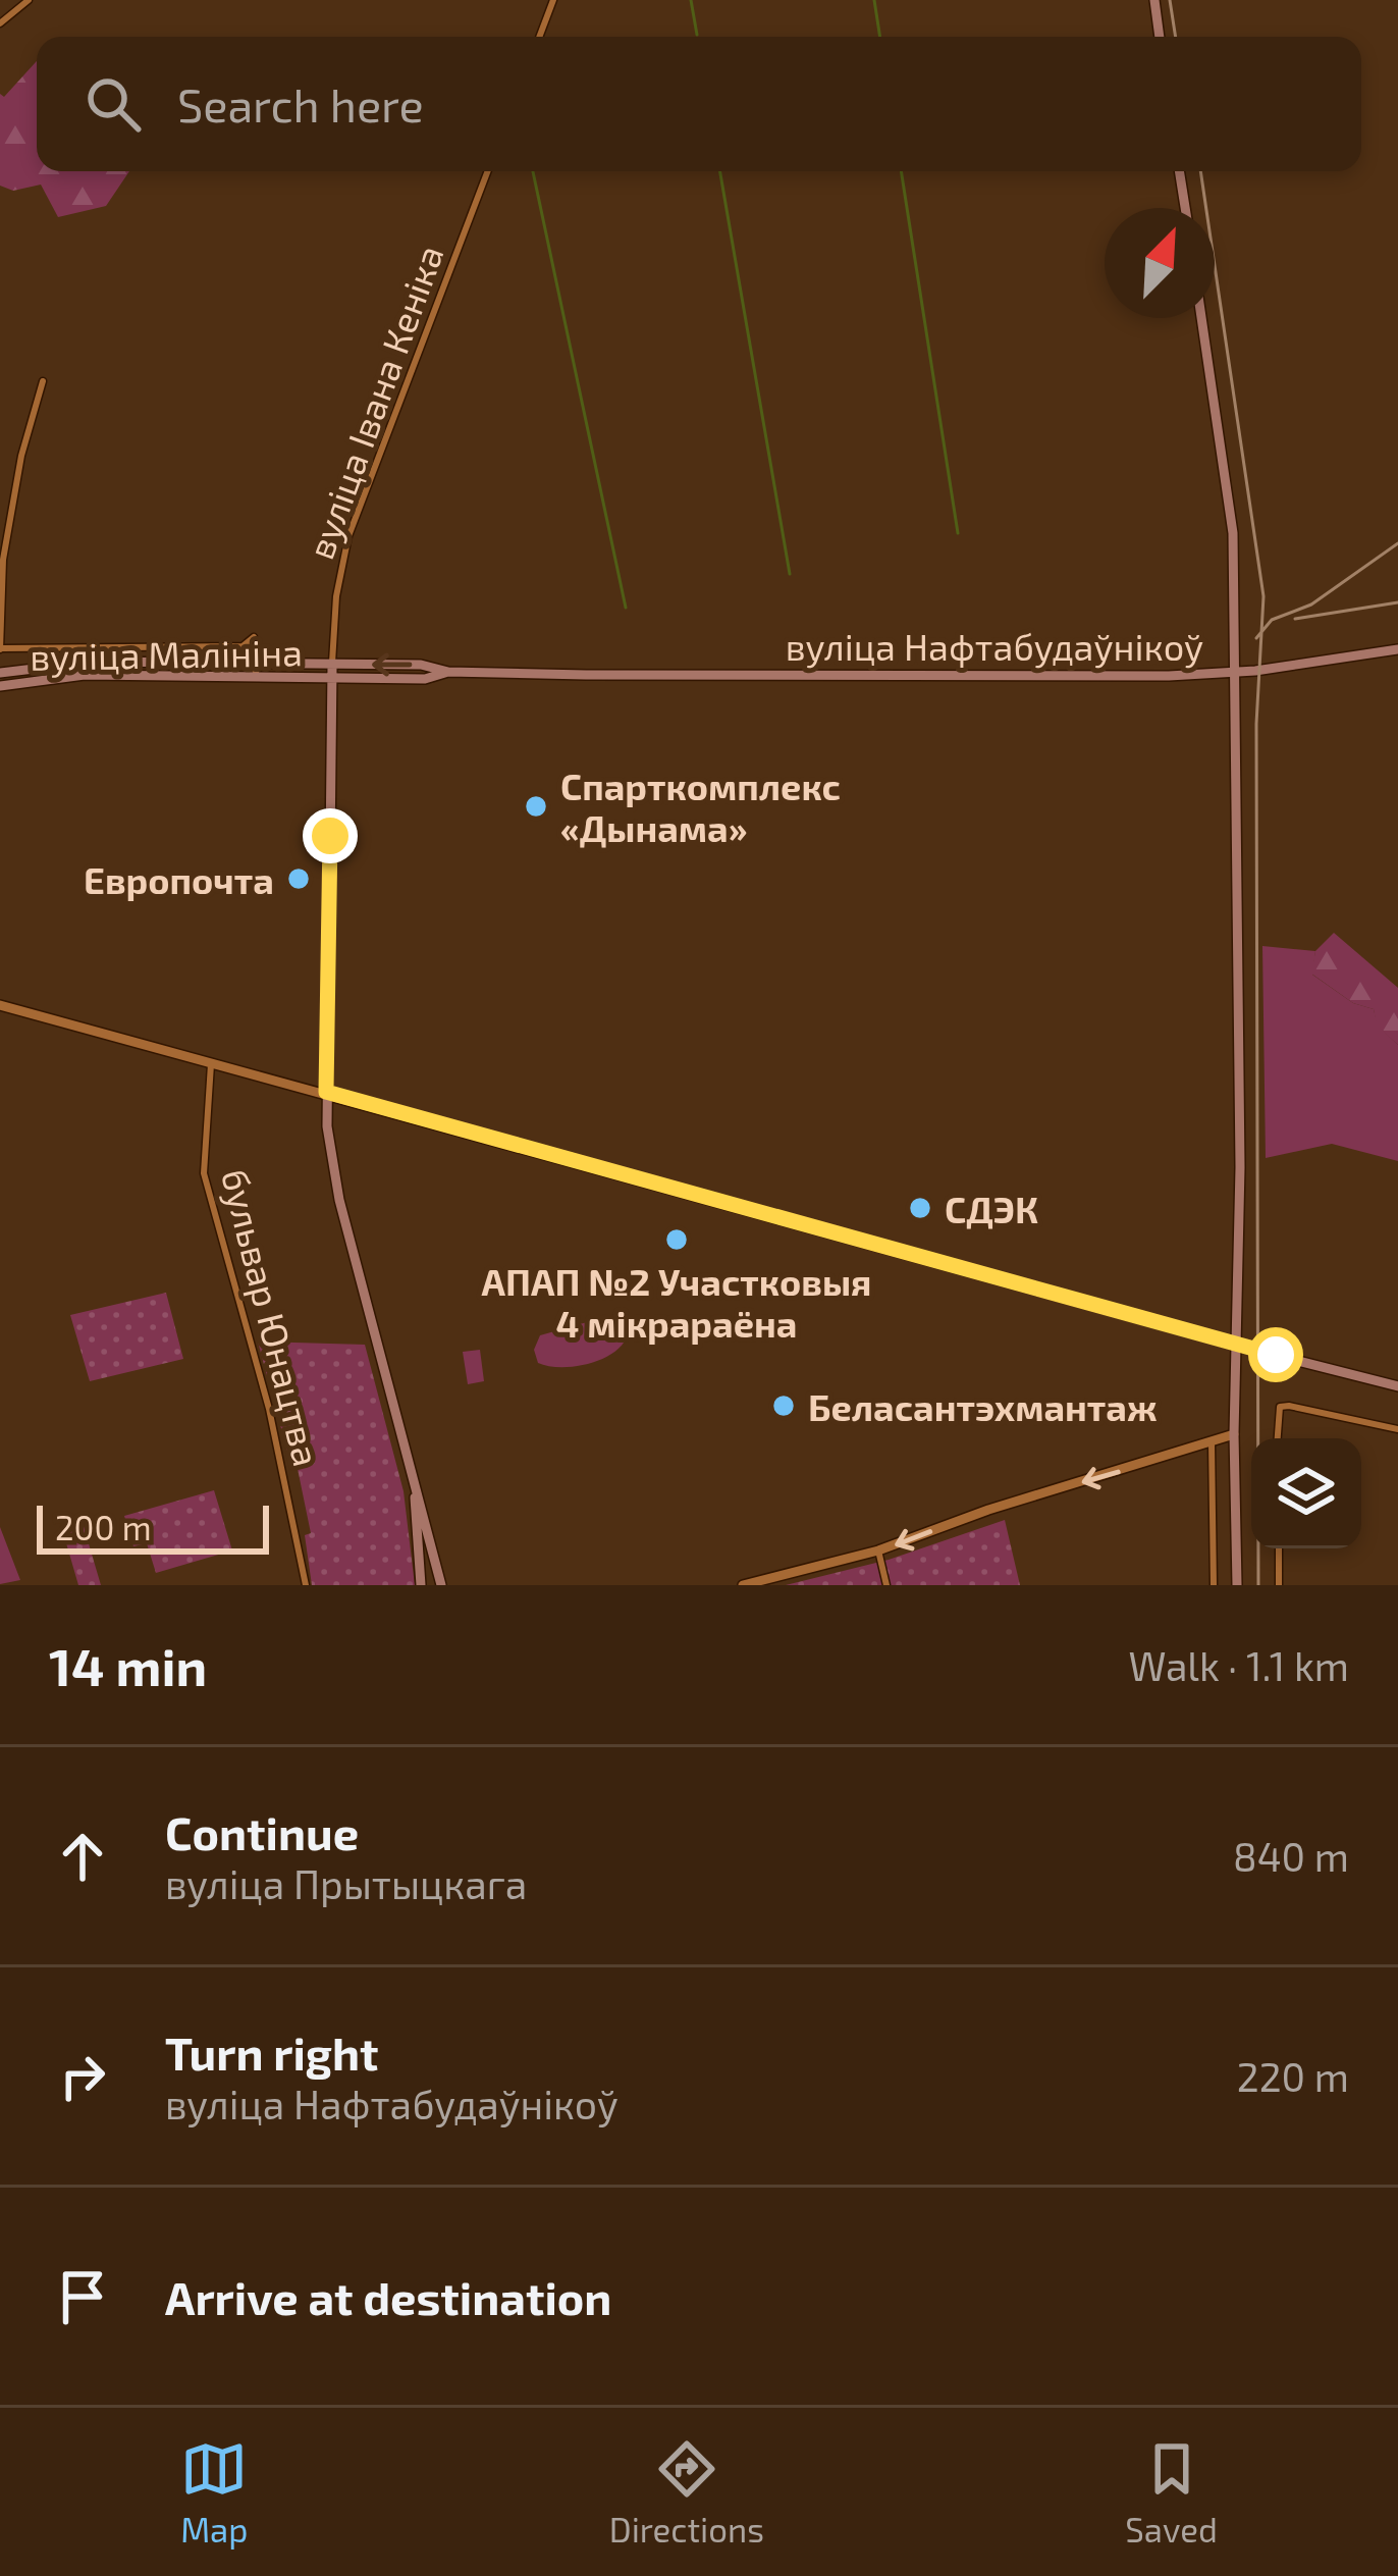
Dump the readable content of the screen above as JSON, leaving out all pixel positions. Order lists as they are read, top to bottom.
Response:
{
  "streets": {
    "main road": ["вуліца Нафтабудаўнікоў", "вуліца Малініна"],
    "street": ["вуліца Івана Кеніка", "бульвар Юнацтва"]
  },
  "crossings": [
    ["вуліца Івана Кеніка", "вуліца Нафтабудаўнікоў"],
    ["вуліца Івана Кеніка", "вуліца Малініна"],
    ["вуліца Нафтабудаўнікоў", "вуліца Малініна"]
  ],
  "places": [
    "Спарткомплекс «Дынама»",
    "Европочта",
    "СДЭК",
    "АПАП №2 Участковыя 4 мікрараёна",
    "Беласантэхмантаж"
  ],
  "scale_bar": "200 m",
  "north": "top right",
  "page": {
    "search": "Search here",
    "scale": "200 m",
    "heading": ["14 min", "Walk · 1.1 km"],
    "list": [
      ["Continue", "вуліца Прытыцкага", "840 m"],
      ["Turn right", "вуліца Нафтабудаўнікоў", "220 m"],
      "Arrive at destination"
    ],
    "nav": ["Map", "Directions", "Saved"]
  }
}
